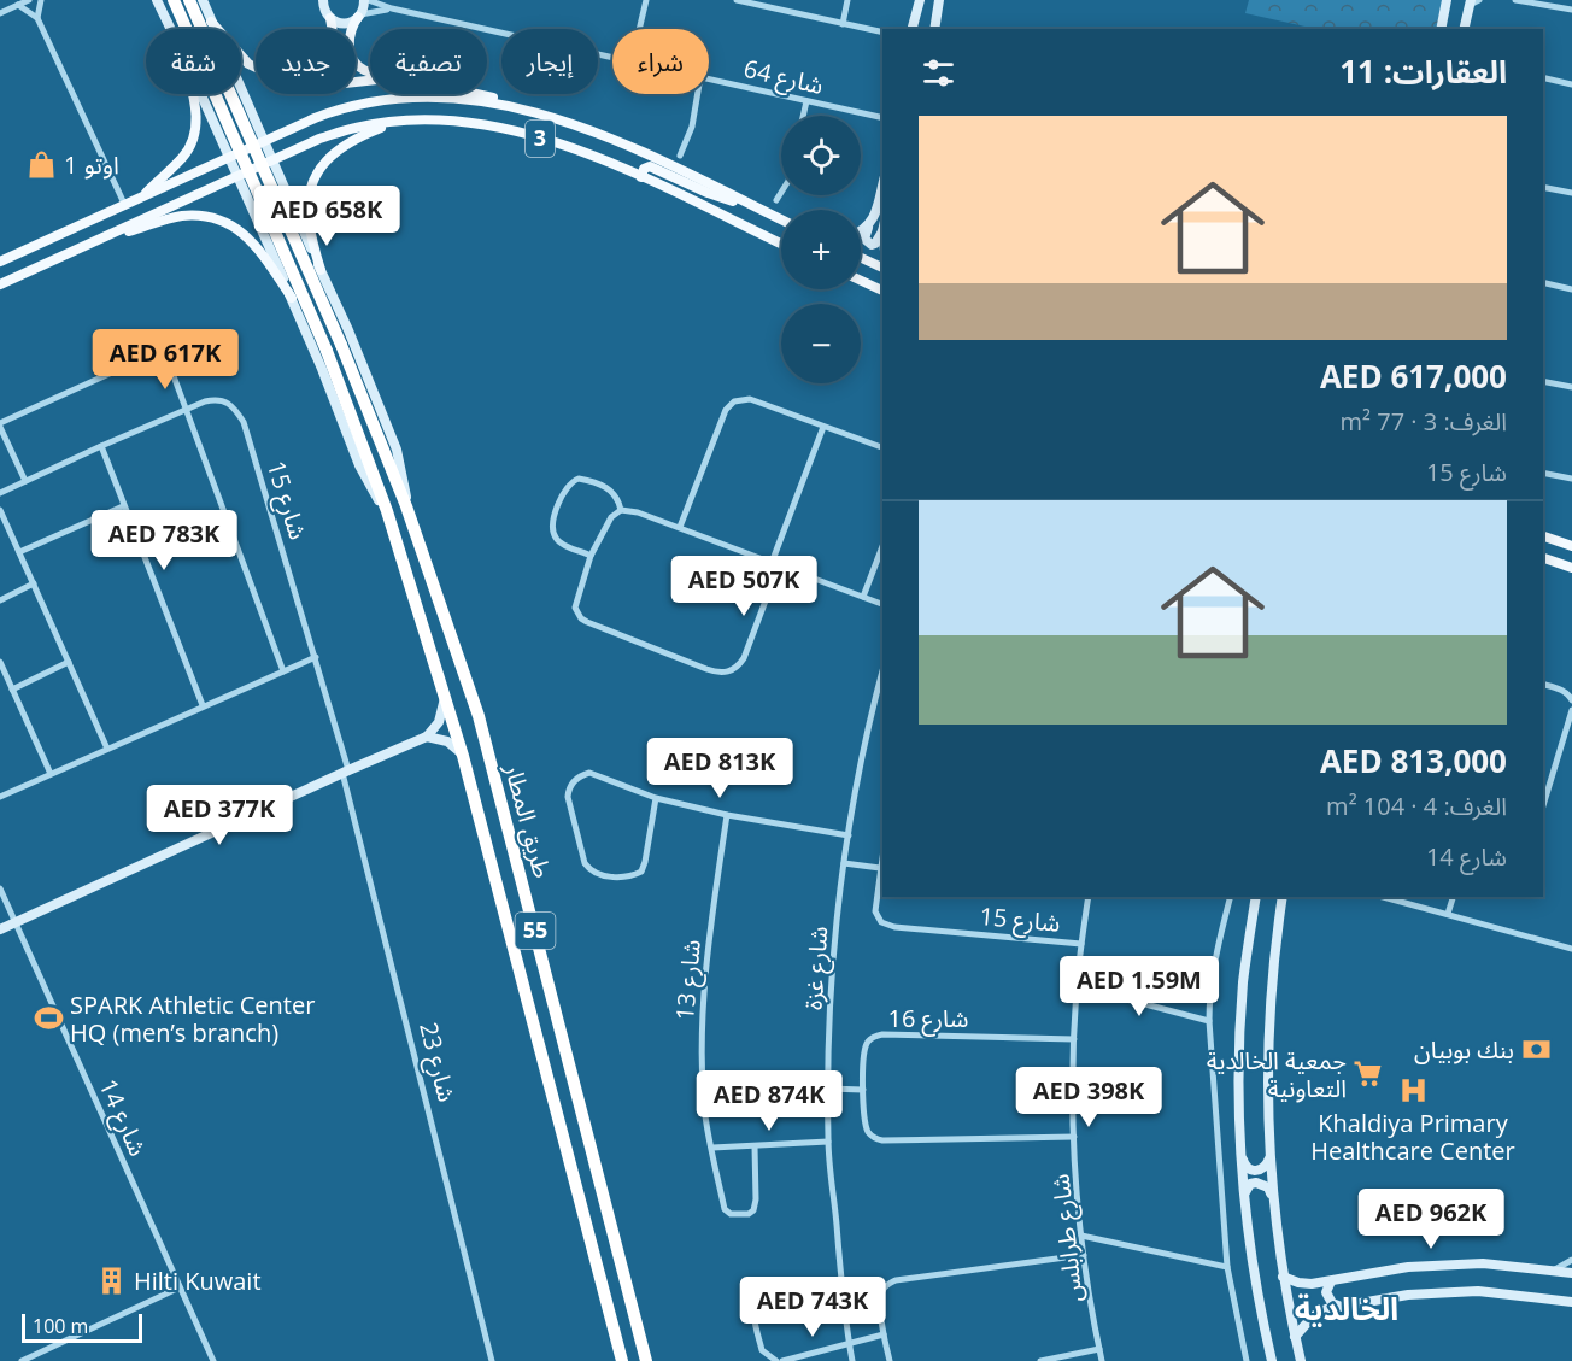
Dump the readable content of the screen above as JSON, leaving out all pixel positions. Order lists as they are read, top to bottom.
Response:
{
  "streets": {
    "highway": ["طريق المطار", "55"],
    "main road": ["3"],
    "street": [
      "شارع 64",
      "شارع 15",
      "شارع غزة",
      "شارع 13",
      "شارع 16",
      "شارع 23",
      "شارع 14",
      "شارع طرابلس"
    ]
  },
  "crossings": [
    ["3", "طريق المطار"],
    ["شارع 15", "شارع 23"],
    ["شارع 15", "شارع طرابلس"],
    ["شارع 16", "شارع طرابلس"]
  ],
  "districts": ["الخالدية"],
  "places": {
    "shop": ["اوتو 1"],
    "sports": ["SPARK Athletic Center HQ (men’s branch)"],
    "bank": ["بنك بوبيان"],
    "supermarket": ["جمعية الخالدية التعاونية"],
    "hospital": ["Khaldiya Primary Healthcare Center"],
    "building": ["Hilti Kuwait"]
  },
  "scale_bar": "100 m",
  "page": {
    "chip": [
      "شراء",
      "إيجار",
      "تصفية",
      "جديد",
      "شقة"
    ],
    "heading": "العقارات: 11",
    "map_buttons": ["+", "−"],
    "list": [
      {
        "name": "AED 617,000",
        "note": "الغرف: 3 · 77 m² · شارع 15"
      },
      {
        "name": "AED 813,000",
        "note": "الغرف: 4 · 104 m² · شارع 14"
      }
    ],
    "price": [
      "AED 658K",
      "AED 617K",
      "AED 783K",
      "AED 507K",
      "AED 813K",
      "AED 377K",
      "AED 1.59M",
      "AED 398K",
      "AED 874K",
      "AED 962K",
      "AED 743K"
    ],
    "scale": "100 m"
  }
}
